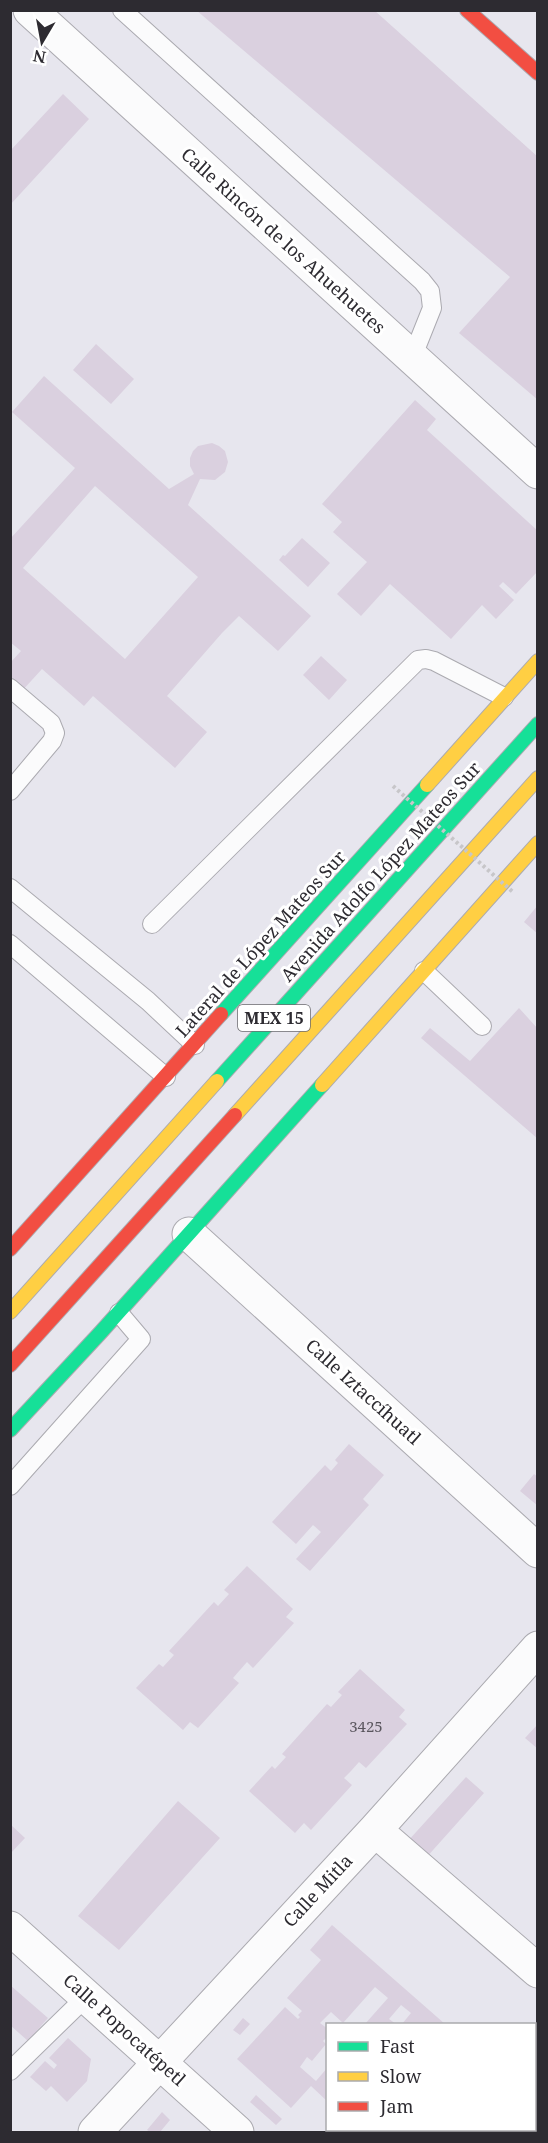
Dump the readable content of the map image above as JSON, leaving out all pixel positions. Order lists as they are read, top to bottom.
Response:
{
  "streets": {
    "main road": ["Avenida Adolfo López Mateos Sur", "Lateral de López Mateos Sur", "MEX 15"],
    "street": [
      "Calle Rincón de los Ahuehuetes",
      "Calle Iztaccíhuatl",
      "Calle Mitla",
      "Calle Popocatépetl"
    ]
  },
  "crossings": [
    ["Calle Mitla", "Calle Popocatépetl"]
  ],
  "house_numbers": ["3425"],
  "legend": ["Fast", "Slow", "Jam"],
  "north": "bottom"
}
